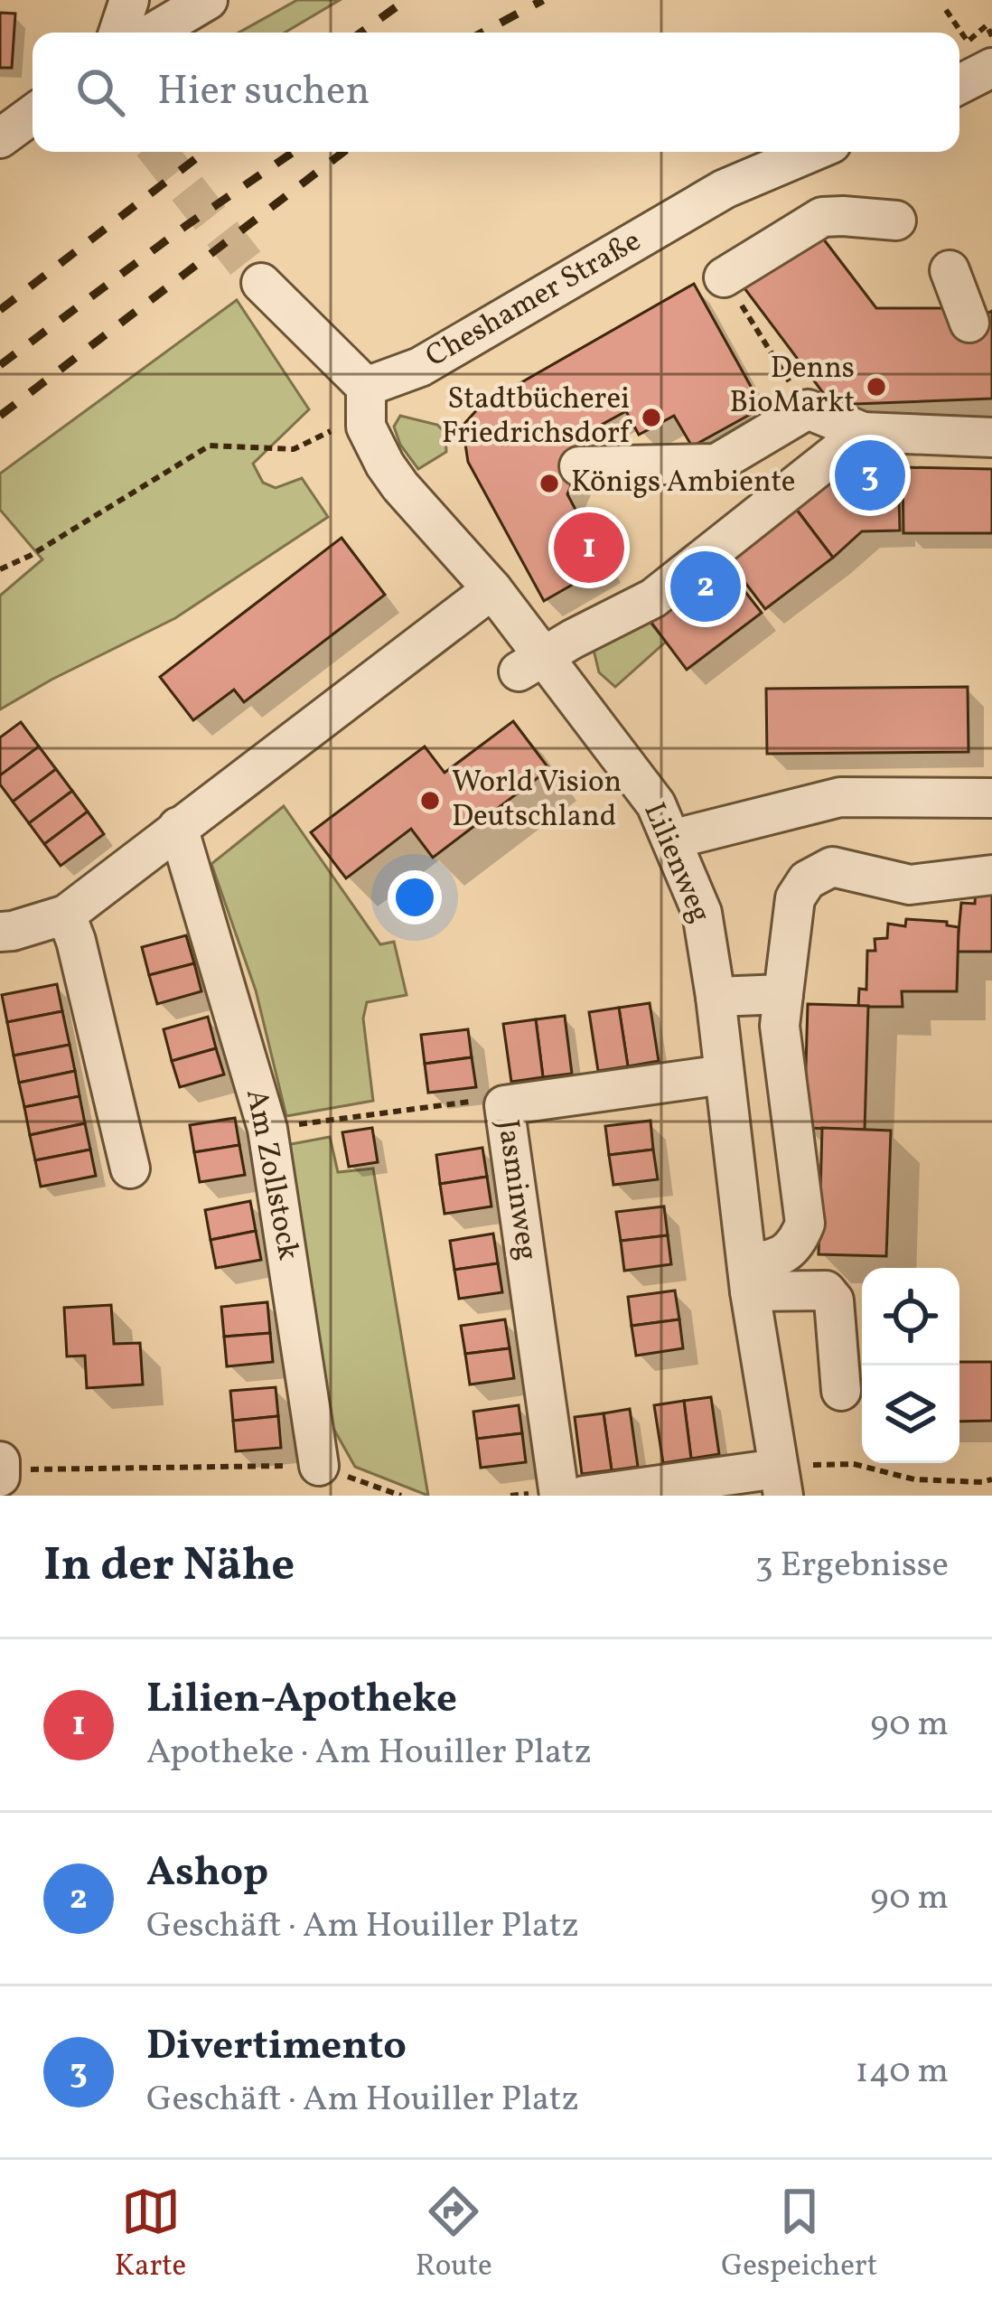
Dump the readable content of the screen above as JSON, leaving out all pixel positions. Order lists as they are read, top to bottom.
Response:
{
  "streets": {
    "street": [
      "Cheshamer Straße",
      "Lilienweg",
      "Am Zollstock",
      "Jasminweg"
    ]
  },
  "crossings": [
    ["Cheshamer Straße", "Lilienweg"],
    ["Lilienweg", "Jasminweg"]
  ],
  "places": [
    "Denns BioMarkt",
    "Stadtbücherei Friedrichsdorf",
    "Königs Ambiente",
    "World Vision Deutschland"
  ],
  "page": {
    "search": "Hier suchen",
    "pins": ["3", "1", "2"],
    "heading": ["In der Nähe", "3 Ergebnisse"],
    "list": [
      {
        "mark": "1",
        "name": "Lilien-Apotheke",
        "note": "Apotheke · Am Houiller Platz",
        "value": "90 m"
      },
      {
        "mark": "2",
        "name": "Ashop",
        "note": "Geschäft · Am Houiller Platz",
        "value": "90 m"
      },
      {
        "mark": "3",
        "name": "Divertimento",
        "note": "Geschäft · Am Houiller Platz",
        "value": "140 m"
      }
    ],
    "nav": ["Karte", "Route", "Gespeichert"]
  }
}
